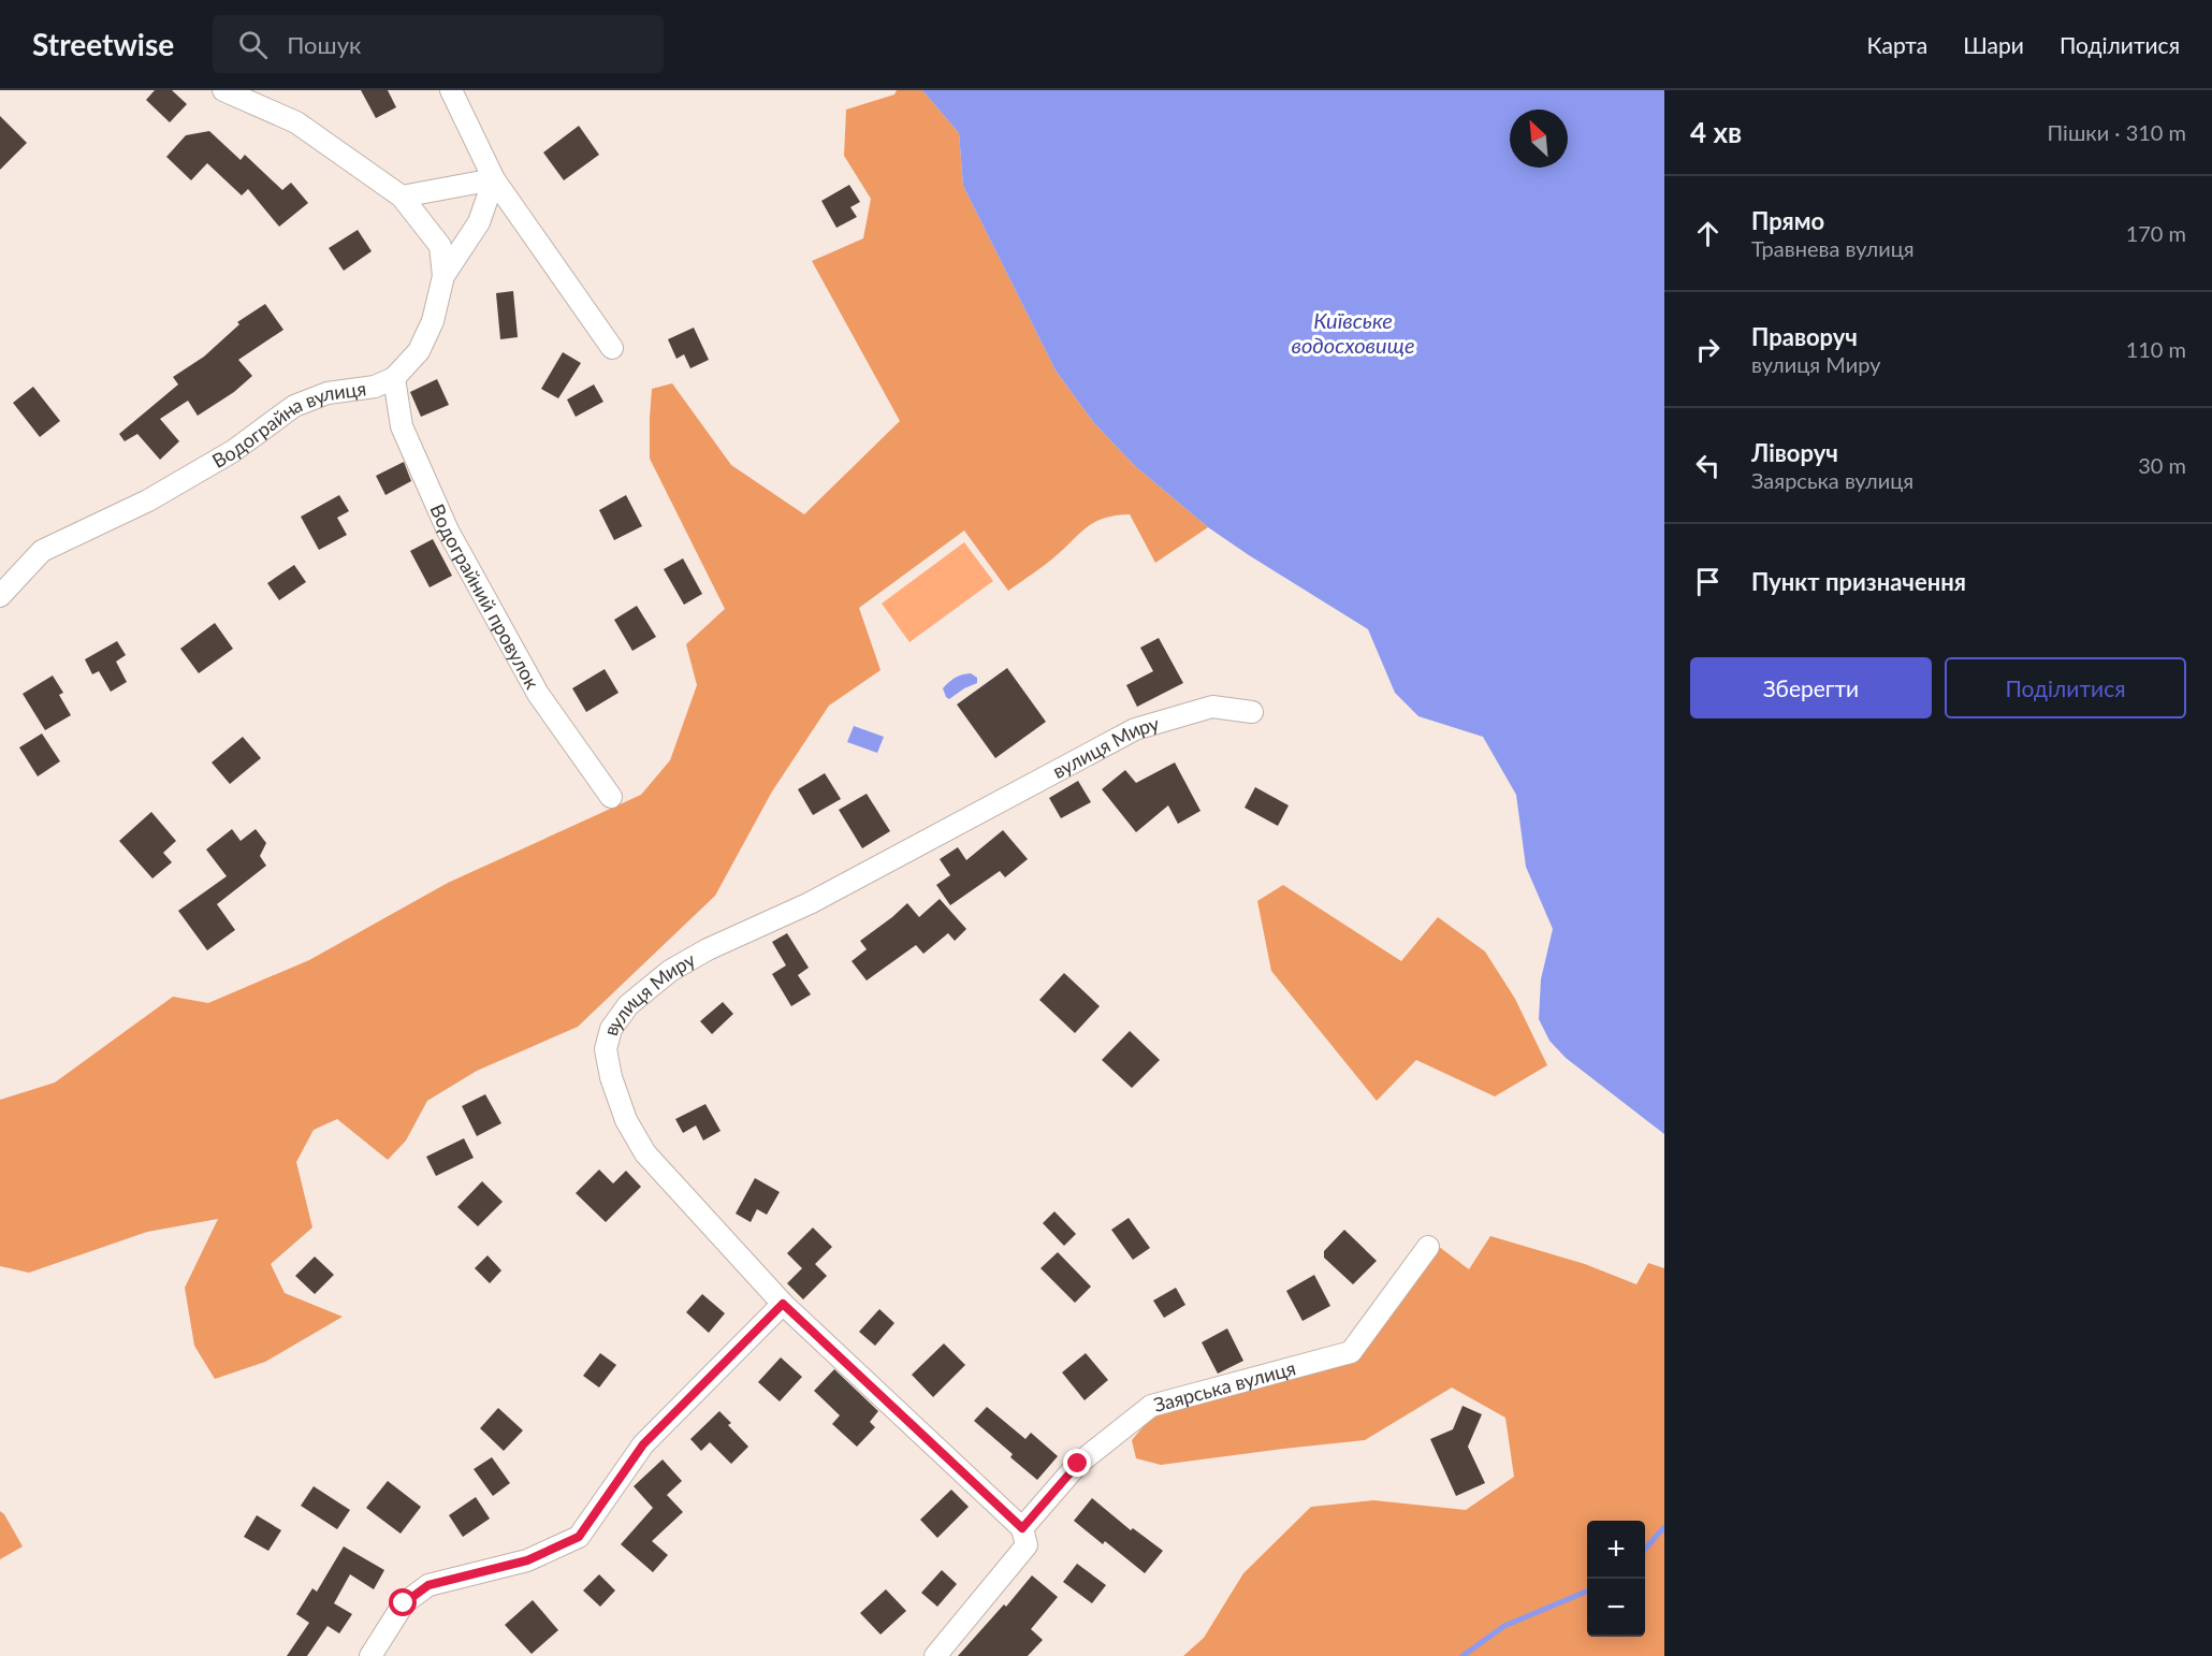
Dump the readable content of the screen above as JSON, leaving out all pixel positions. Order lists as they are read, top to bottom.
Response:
{
  "streets": {
    "street": [
      "Водограйна вулиця",
      "Водограйний провулок",
      "вулиця Миру",
      "Заярська вулиця"
    ]
  },
  "crossings": [
    ["Водограйна вулиця", "Водограйний провулок"],
    ["вулиця Миру", "Заярська вулиця"]
  ],
  "water": ["Київське водосховище"],
  "north": "top left",
  "page": {
    "header": "Streetwise",
    "search": "Пошук",
    "nav": ["Карта", "Шари", "Поділитися"],
    "heading": ["4 хв", "Пішки · 310 m"],
    "list": [
      ["Прямо", "Травнева вулиця", "170 m"],
      ["Праворуч", "вулиця Миру", "110 m"],
      ["Ліворуч", "Заярська вулиця", "30 m"],
      "Пункт призначення"
    ],
    "buttons": ["Зберегти", "Поділитися"],
    "map_buttons": ["+", "−"]
  }
}
